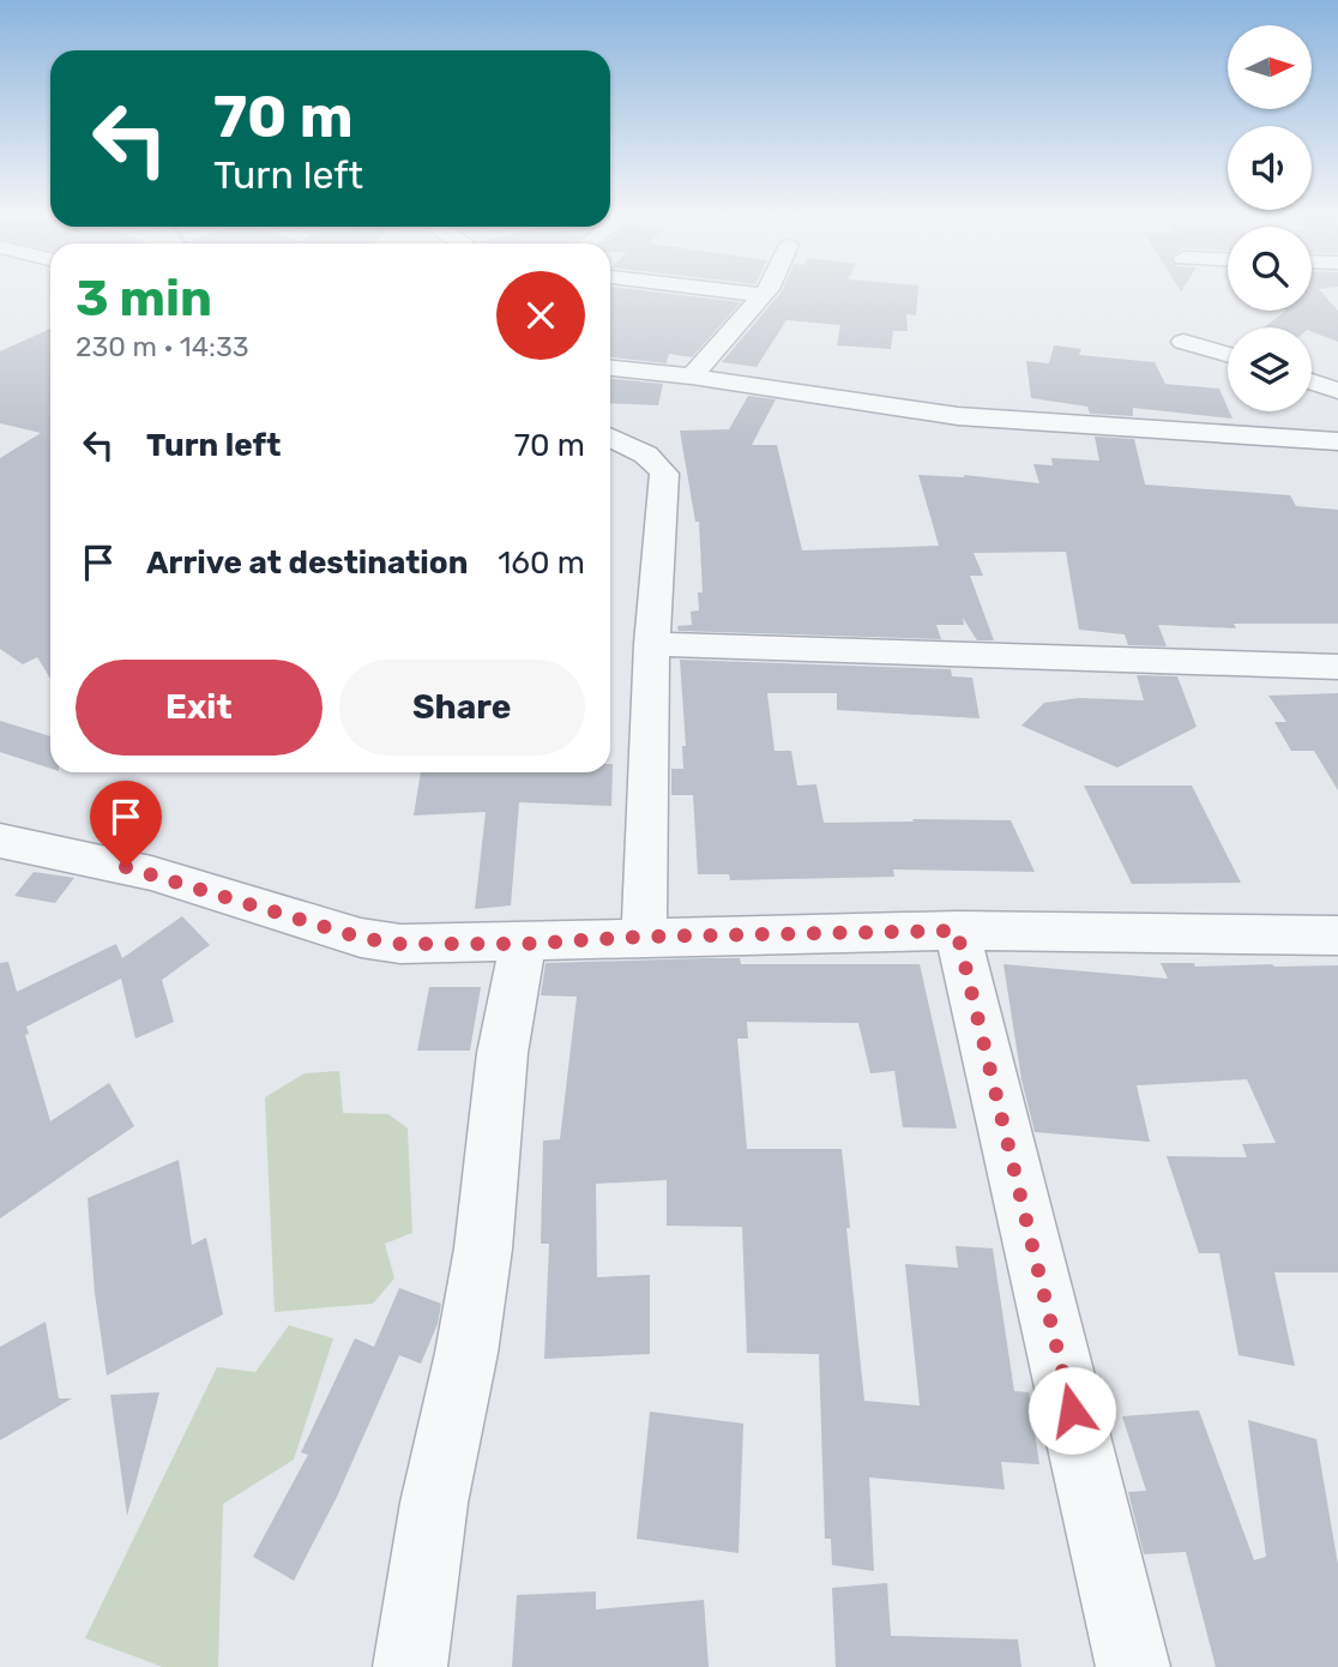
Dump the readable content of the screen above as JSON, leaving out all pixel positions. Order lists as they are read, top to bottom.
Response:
{
  "north": "right",
  "page": {
    "turn": ["70 m", "Turn left"],
    "heading": ["3 min", "230 m · 14:33"],
    "list": [
      {
        "name": "Turn left",
        "value": "70 m"
      },
      {
        "name": "Arrive at destination",
        "value": "160 m"
      }
    ],
    "buttons": ["Exit", "Share"]
  }
}
